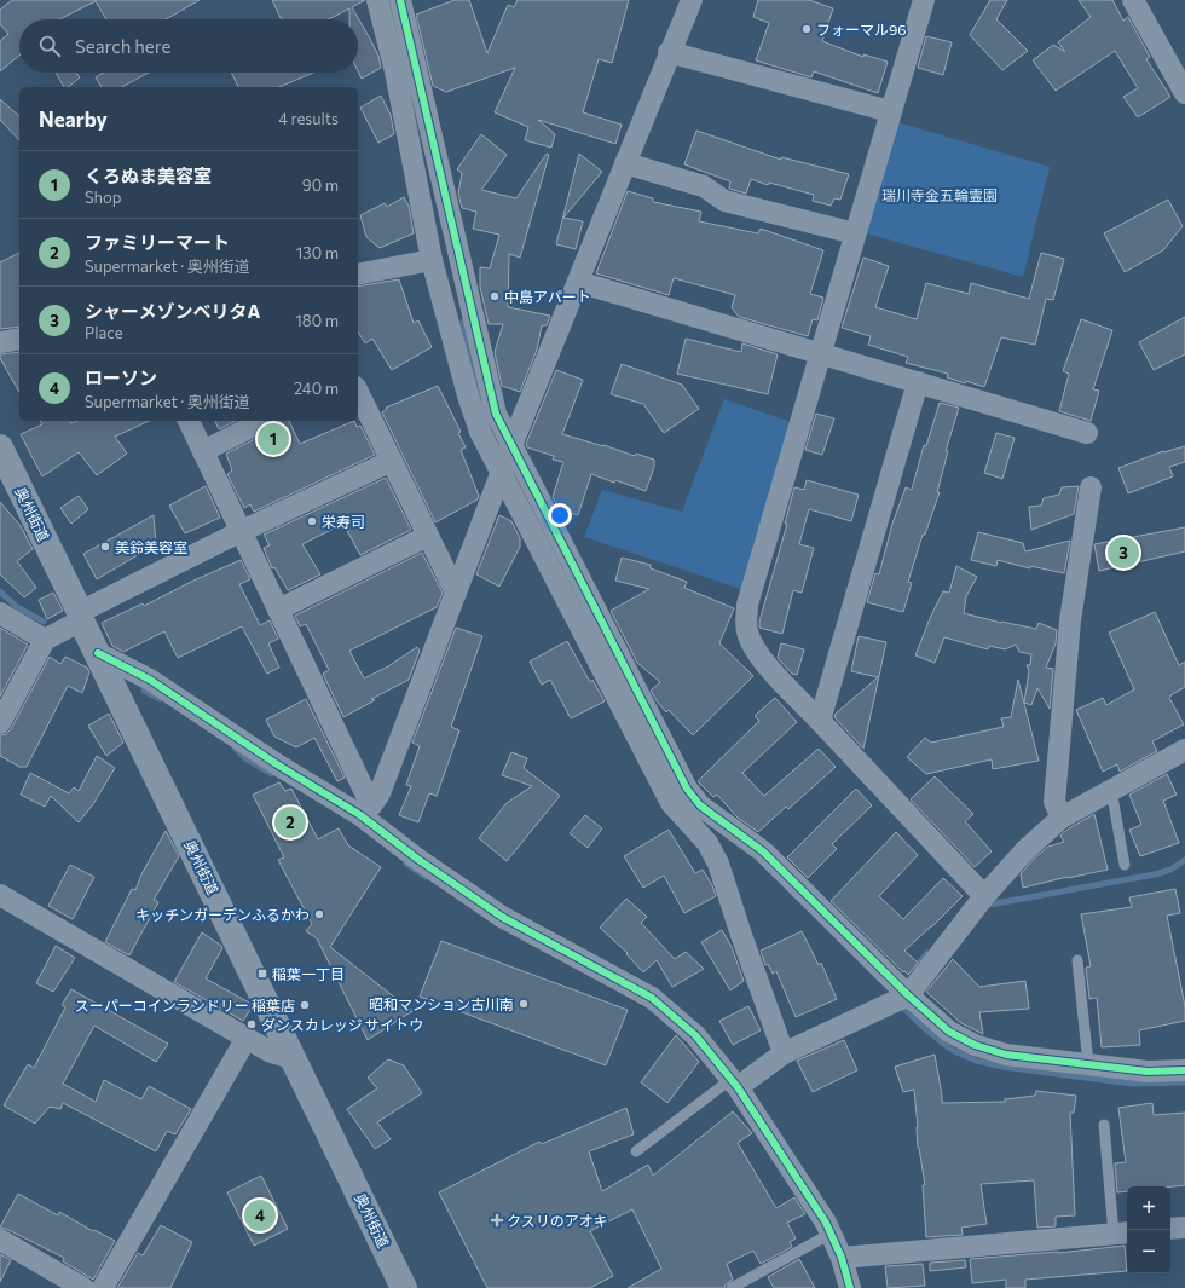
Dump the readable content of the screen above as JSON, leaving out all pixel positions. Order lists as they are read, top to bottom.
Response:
{
  "streets": {
    "street": ["奥州街道"]
  },
  "parks": ["瑞川寺金五輪霊園"],
  "places": {
    "other": [
      "フォーマル96",
      "中島アパート",
      "栄寿司",
      "美鈴美容室",
      "キッチンガーデンふるかわ",
      "昭和マンション古川南",
      "スーパーコインランドリー 稲葉店",
      "ダンスカレッジ サイトウ"
    ],
    "transit": ["稲葉一丁目"],
    "health": ["クスリのアオキ"]
  },
  "page": {
    "search": "Search here",
    "heading": ["Nearby", "4 results"],
    "list": [
      {
        "mark": "1",
        "name": "くろぬま美容室",
        "note": "Shop",
        "value": "90 m"
      },
      {
        "mark": "2",
        "name": "ファミリーマート",
        "note": "Supermarket · 奥州街道",
        "value": "130 m"
      },
      {
        "mark": "3",
        "name": "シャーメゾンベリタA",
        "note": "Place",
        "value": "180 m"
      },
      {
        "mark": "4",
        "name": "ローソン",
        "note": "Supermarket · 奥州街道",
        "value": "240 m"
      }
    ],
    "pins": [
      "1",
      "3",
      "2",
      "4"
    ],
    "map_buttons": ["+", "−"]
  }
}
